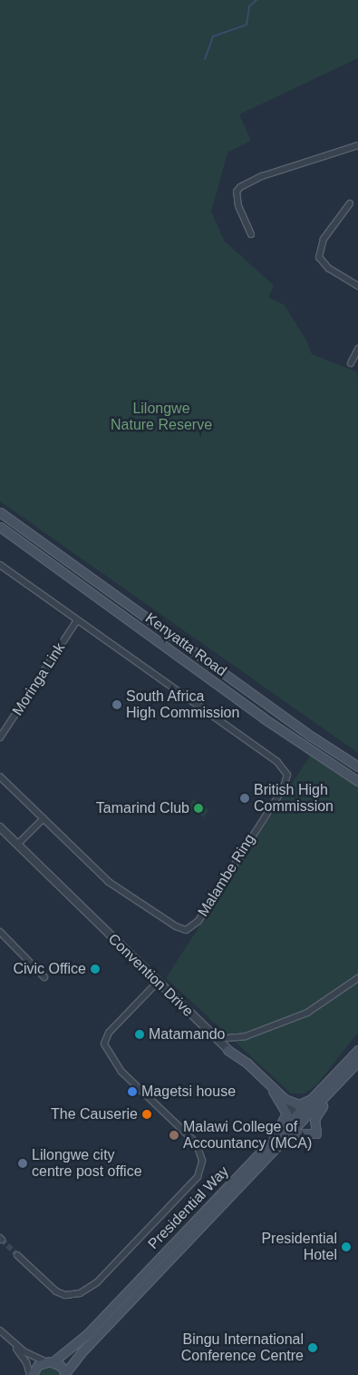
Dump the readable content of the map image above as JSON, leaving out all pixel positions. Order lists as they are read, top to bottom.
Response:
{
  "streets": {
    "main road": ["Kenyatta Road", "Presidential Way"],
    "street": ["Moringa Link", "Malambe Ring", "Convention Drive"]
  },
  "crossings": [
    ["Moringa Link", "Malambe Ring"],
    ["Convention Drive", "Presidential Way"]
  ],
  "parks": ["Lilongwe Nature Reserve"],
  "places": [
    "South Africa High Commission",
    "British High Commission",
    "Tamarind Club",
    "Civic Office",
    "Matamando",
    "Magetsi house",
    "The Causerie",
    "Malawi College of Accountancy (MCA)",
    "Lilongwe city centre post office",
    "Presidential Hotel",
    "Bingu International Conference Centre"
  ]
}
